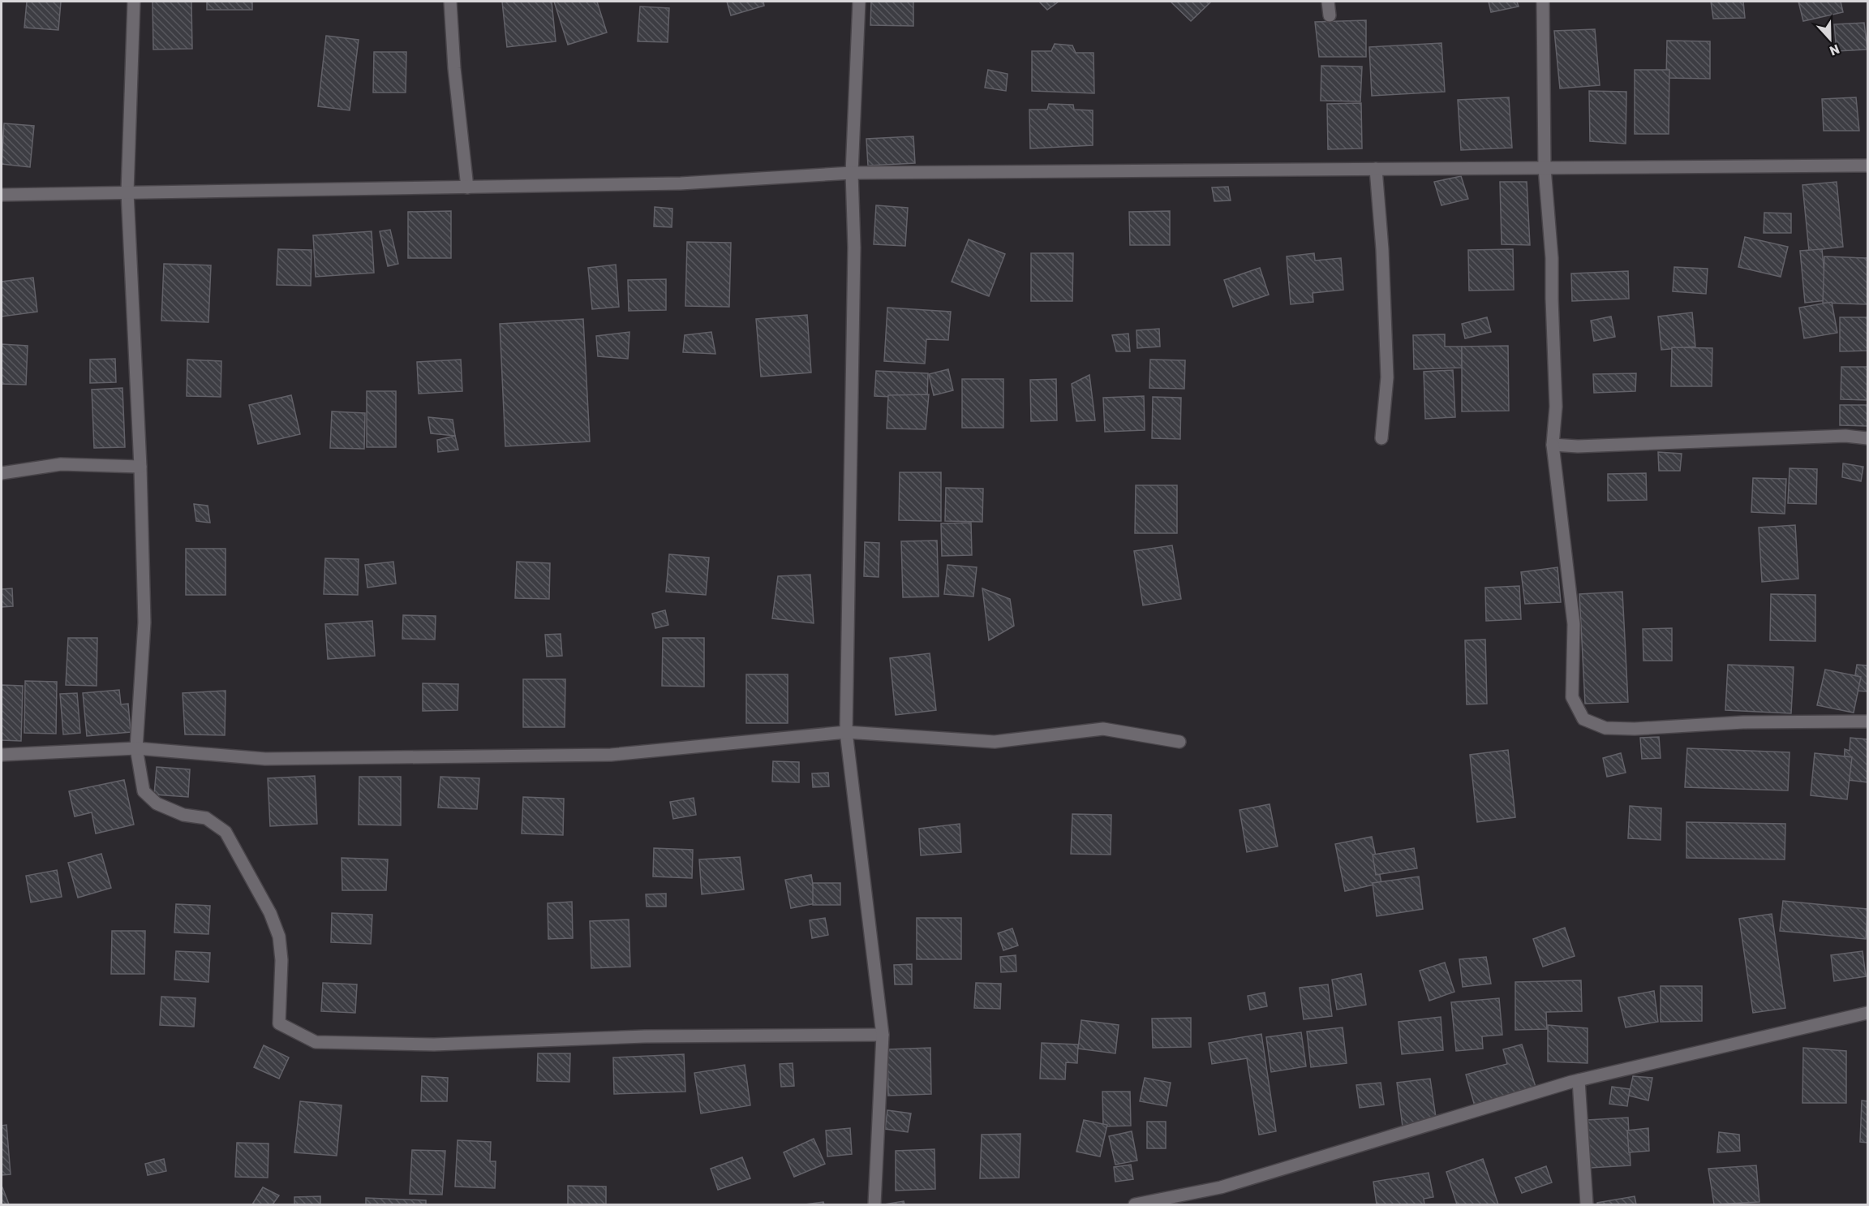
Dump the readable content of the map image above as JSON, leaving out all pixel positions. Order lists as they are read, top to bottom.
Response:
{
  "north": "bottom"
}
